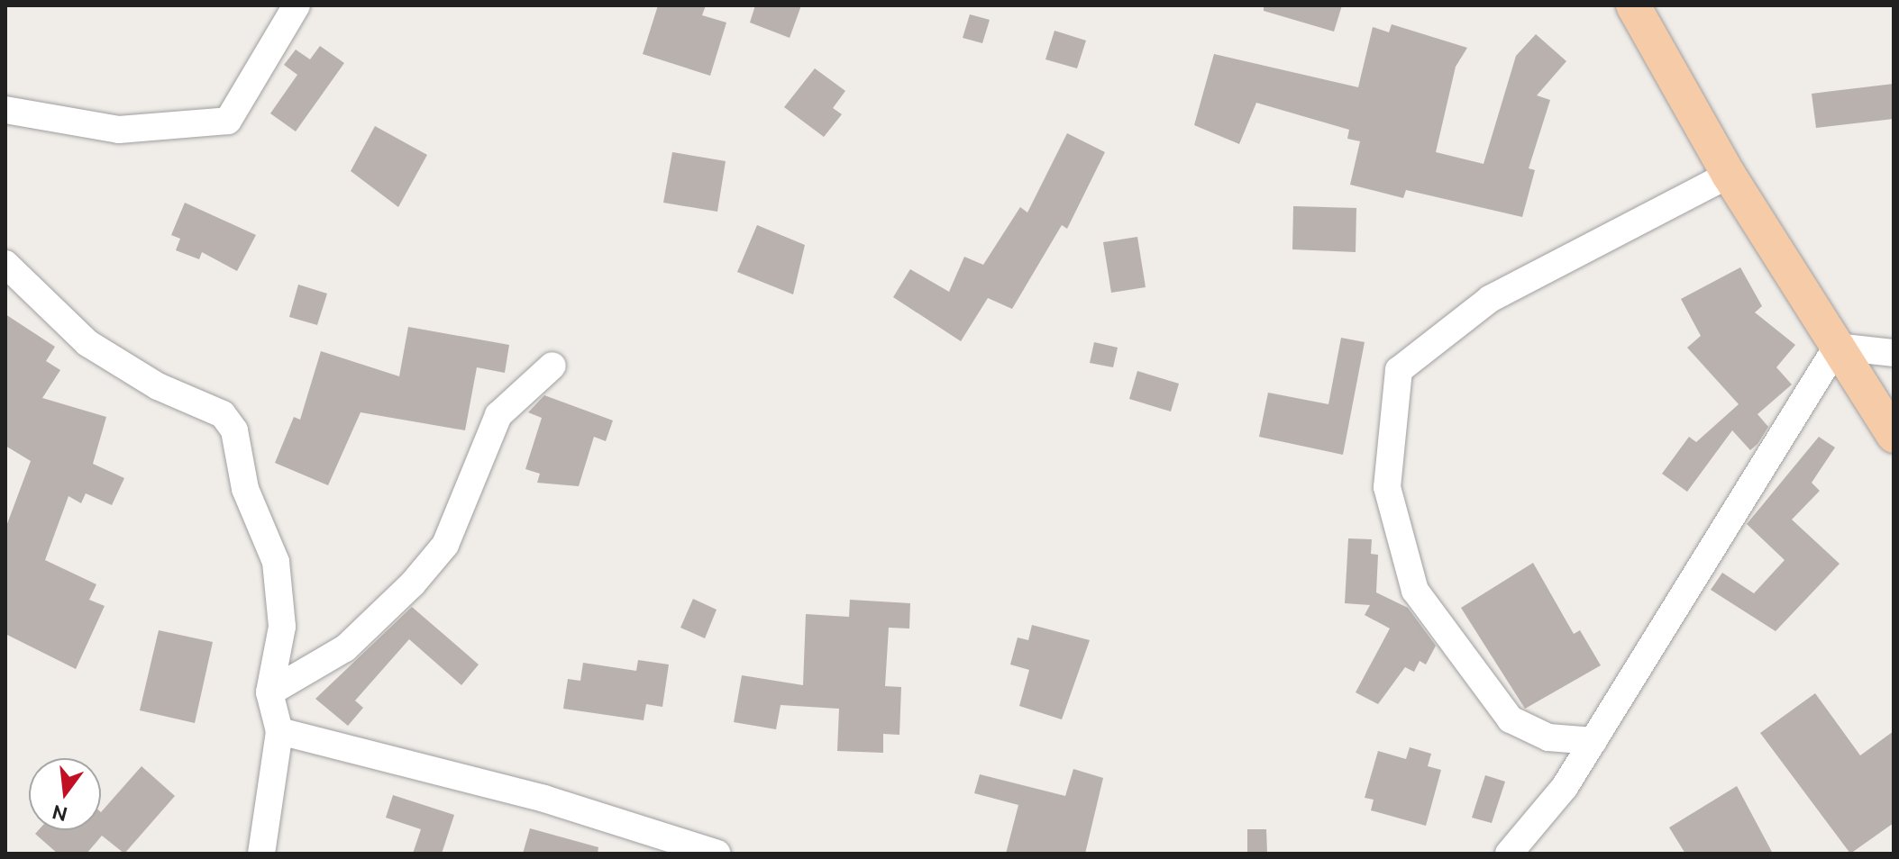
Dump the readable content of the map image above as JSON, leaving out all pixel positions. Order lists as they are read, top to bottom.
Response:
{
  "north": "bottom"
}
